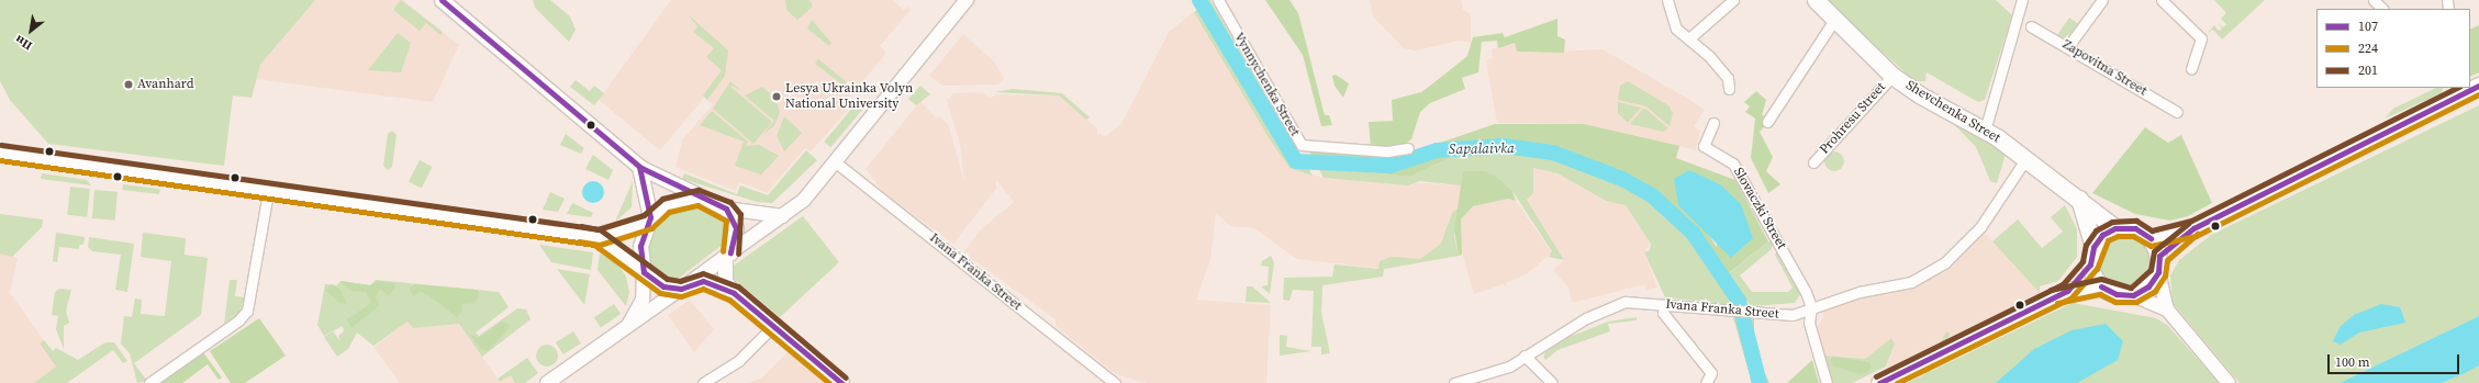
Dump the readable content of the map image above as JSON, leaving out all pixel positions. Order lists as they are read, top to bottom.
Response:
{
  "streets": {
    "main road": ["Shevchenka Street"],
    "street": [
      "Zapovitna Street",
      "Vynnychenka Street",
      "Prohresu Street",
      "Slovaczki Street",
      "Ivana Franka Street"
    ]
  },
  "crossings": [
    ["Shevchenka Street", "Prohresu Street"],
    ["Shevchenka Street", "Ivana Franka Street"],
    ["Slovaczki Street", "Ivana Franka Street"]
  ],
  "water": ["Sapalaivka"],
  "places": ["Avanhard", "Lesya Ukrainka Volyn National University"],
  "lines": ["transit line 107", "transit line 201", "transit line 224"],
  "legend": ["107", "224", "201"],
  "scale_bar": "100 m",
  "north": "bottom left"
}
